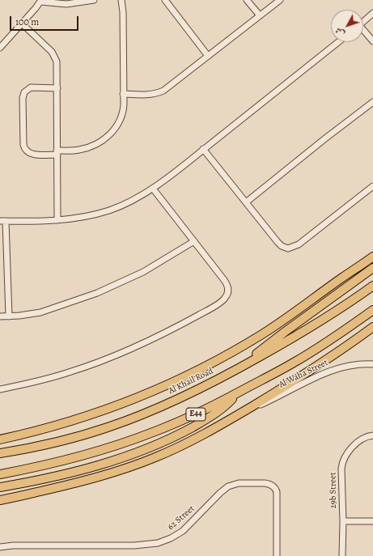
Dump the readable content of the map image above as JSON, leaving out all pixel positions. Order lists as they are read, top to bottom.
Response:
{
  "streets": {
    "highway": ["Al Khail Road", "E44"],
    "street": ["Al Waha Street", "29b Street", "62 Street"]
  },
  "scale_bar": "100 m",
  "north": "bottom left"
}
